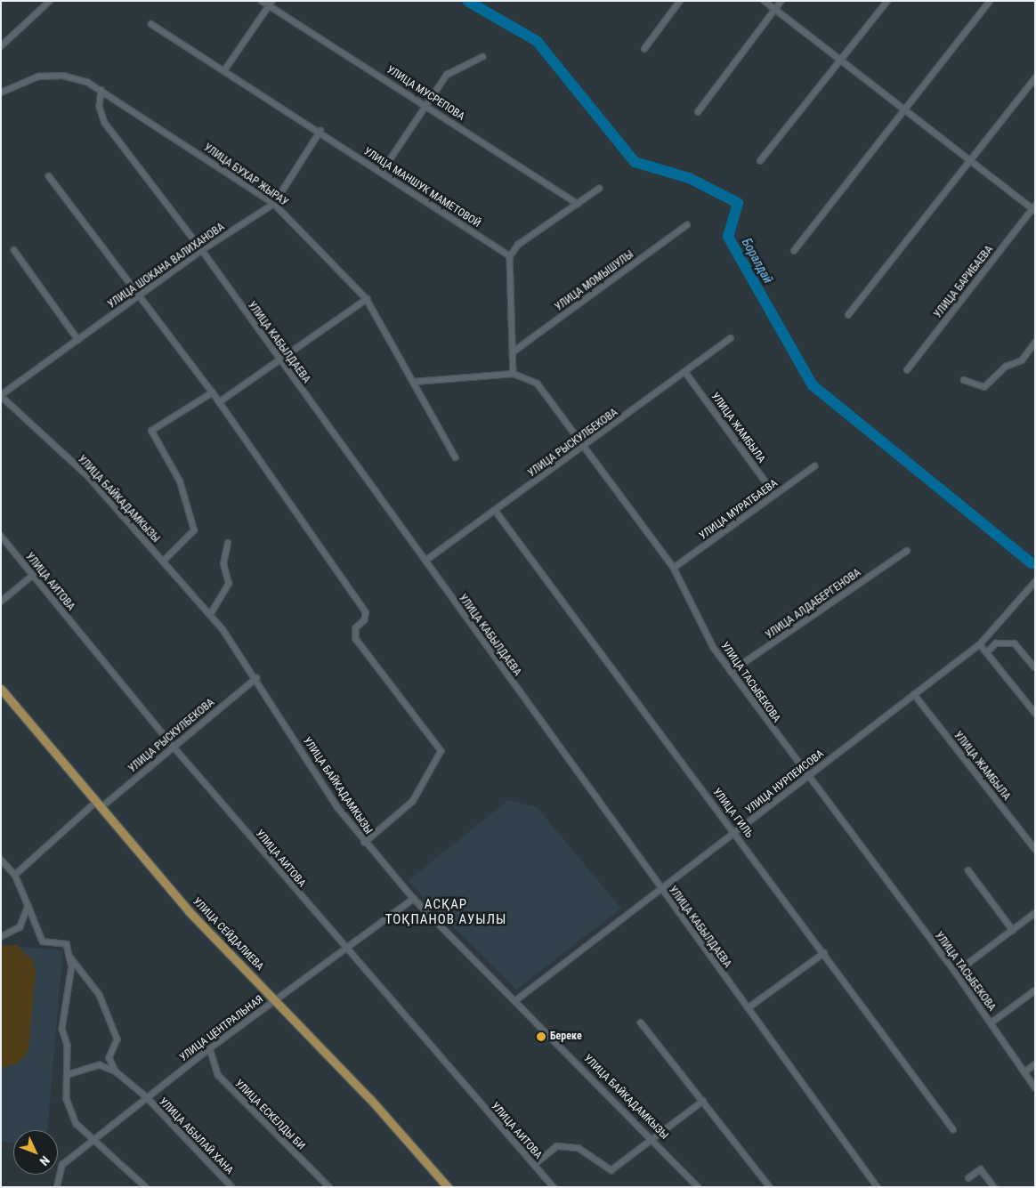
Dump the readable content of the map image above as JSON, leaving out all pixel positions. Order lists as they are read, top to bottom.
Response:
{
  "streets": {
    "main road": ["УЛИЦА СЕЙДАЛИЕВА"],
    "street": [
      "УЛИЦА МУСРЕПОВА",
      "УЛИЦА БУХАР ЖЫРАУ",
      "УЛИЦА МАНШУК МАМЕТОВОЙ",
      "УЛИЦА ШОКАНА ВАЛИХАНОВА",
      "УЛИЦА МОМЫШУЛЫ",
      "УЛИЦА БАРИБАЕВА",
      "УЛИЦА КАБЫЛДАЕВА",
      "УЛИЦА ЖАМБЫЛА",
      "УЛИЦА РЫСКУЛБЕКОВА",
      "УЛИЦА БАЙКАДАМКЫЗЫ",
      "УЛИЦА МУРАТБАЕВА",
      "УЛИЦА АИТОВА",
      "УЛИЦА АЛДАБЕРГЕНОВА",
      "УЛИЦА ТАСЫБЕКОВА",
      "УЛИЦА НУРПЕИСОВА",
      "УЛИЦА ГИЛЬ",
      "УЛИЦА ЦЕНТРАЛЬНАЯ",
      "УЛИЦА ЕСКЕЛДЫ БИ",
      "УЛИЦА АБЫЛАЙ ХАНА"
    ]
  },
  "crossings": [
    ["УЛИЦА БУХАР ЖЫРАУ", "УЛИЦА ШОКАНА ВАЛИХАНОВА"],
    ["УЛИЦА БУХАР ЖЫРАУ", "УЛИЦА КАБЫЛДАЕВА"],
    ["УЛИЦА БУХАР ЖЫРАУ", "УЛИЦА ТАСЫБЕКОВА"],
    ["УЛИЦА МАНШУК МАМЕТОВОЙ", "УЛИЦА ШОКАНА ВАЛИХАНОВА"],
    ["УЛИЦА ШОКАНА ВАЛИХАНОВА", "УЛИЦА КАБЫЛДАЕВА"],
    ["УЛИЦА ШОКАНА ВАЛИХАНОВА", "УЛИЦА БАЙКАДАМКЫЗЫ"],
    ["УЛИЦА КАБЫЛДАЕВА", "УЛИЦА РЫСКУЛБЕКОВА"],
    ["УЛИЦА КАБЫЛДАЕВА", "УЛИЦА НУРПЕИСОВА"],
    ["УЛИЦА ЖАМБЫЛА", "УЛИЦА РЫСКУЛБЕКОВА"],
    ["УЛИЦА ЖАМБЫЛА", "УЛИЦА МУРАТБАЕВА"],
    ["УЛИЦА ЖАМБЫЛА", "УЛИЦА НУРПЕИСОВА"],
    ["УЛИЦА РЫСКУЛБЕКОВА", "УЛИЦА БАЙКАДАМКЫЗЫ"],
    ["УЛИЦА РЫСКУЛБЕКОВА", "УЛИЦА АИТОВА"],
    ["УЛИЦА РЫСКУЛБЕКОВА", "УЛИЦА ТАСЫБЕКОВА"],
    ["УЛИЦА РЫСКУЛБЕКОВА", "УЛИЦА ГИЛЬ"],
    ["УЛИЦА РЫСКУЛБЕКОВА", "УЛИЦА СЕЙДАЛИЕВА"],
    ["УЛИЦА БАЙКАДАМКЫЗЫ", "УЛИЦА НУРПЕИСОВА"],
    ["УЛИЦА БАЙКАДАМКЫЗЫ", "УЛИЦА ЦЕНТРАЛЬНАЯ"],
    ["УЛИЦА МУРАТБАЕВА", "УЛИЦА ТАСЫБЕКОВА"],
    ["УЛИЦА АИТОВА", "УЛИЦА ЦЕНТРАЛЬНАЯ"],
    ["УЛИЦА АЛДАБЕРГЕНОВА", "УЛИЦА ТАСЫБЕКОВА"],
    ["УЛИЦА ТАСЫБЕКОВА", "УЛИЦА НУРПЕИСОВА"],
    ["УЛИЦА НУРПЕИСОВА", "УЛИЦА ГИЛЬ"],
    ["УЛИЦА СЕЙДАЛИЕВА", "УЛИЦА ЦЕНТРАЛЬНАЯ"],
    ["УЛИЦА ЦЕНТРАЛЬНАЯ", "УЛИЦА ЕСКЕЛДЫ БИ"],
    ["УЛИЦА ЦЕНТРАЛЬНАЯ", "УЛИЦА АБЫЛАЙ ХАНА"]
  ],
  "districts": ["АСҚАР ТОҚПАНОВ АУЫЛЫ"],
  "water": ["Боралдай"],
  "places": ["Береке"],
  "north": "bottom right"
}
